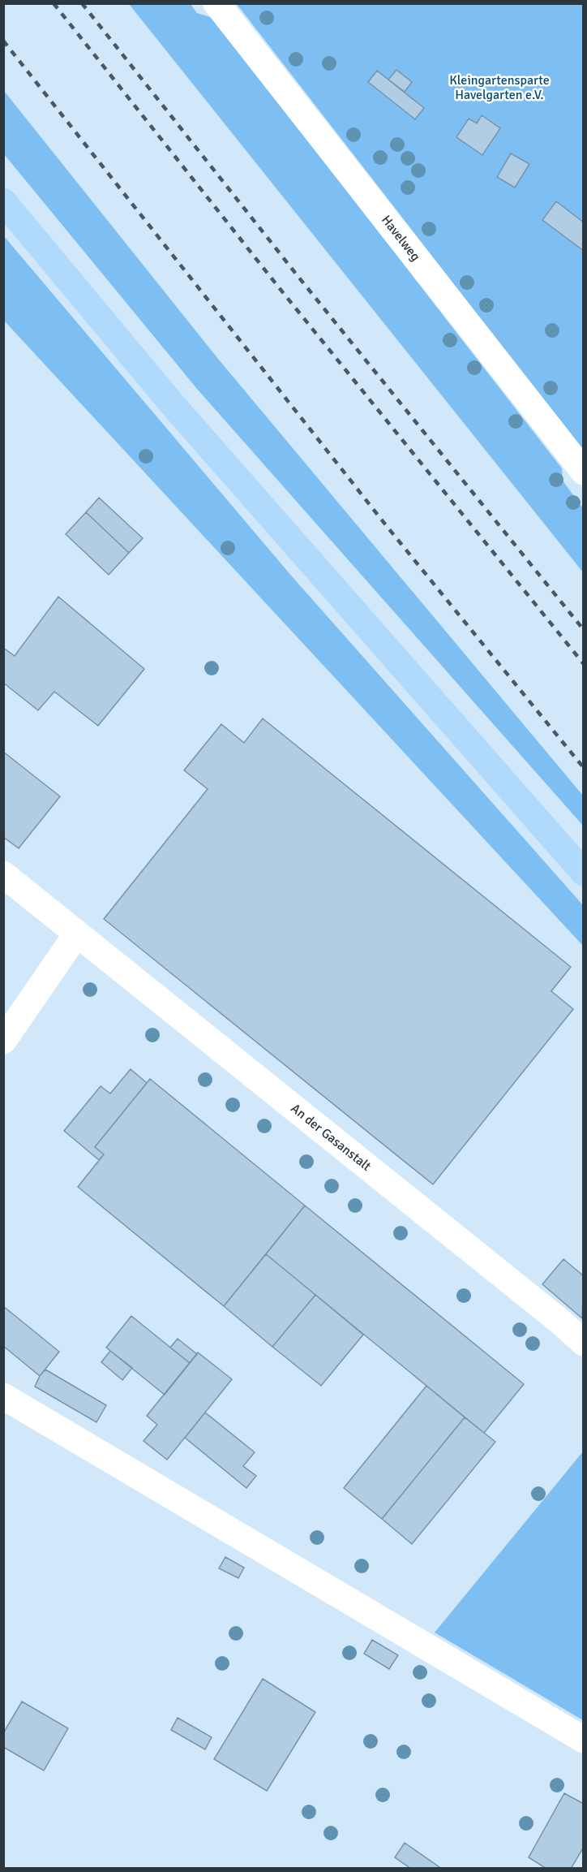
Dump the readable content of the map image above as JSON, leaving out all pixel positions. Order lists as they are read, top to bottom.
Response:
{
  "streets": {
    "street": ["Havelweg", "An der Gasanstalt"]
  },
  "parks": ["Kleingartensparte Havelgarten e.V."]
}
